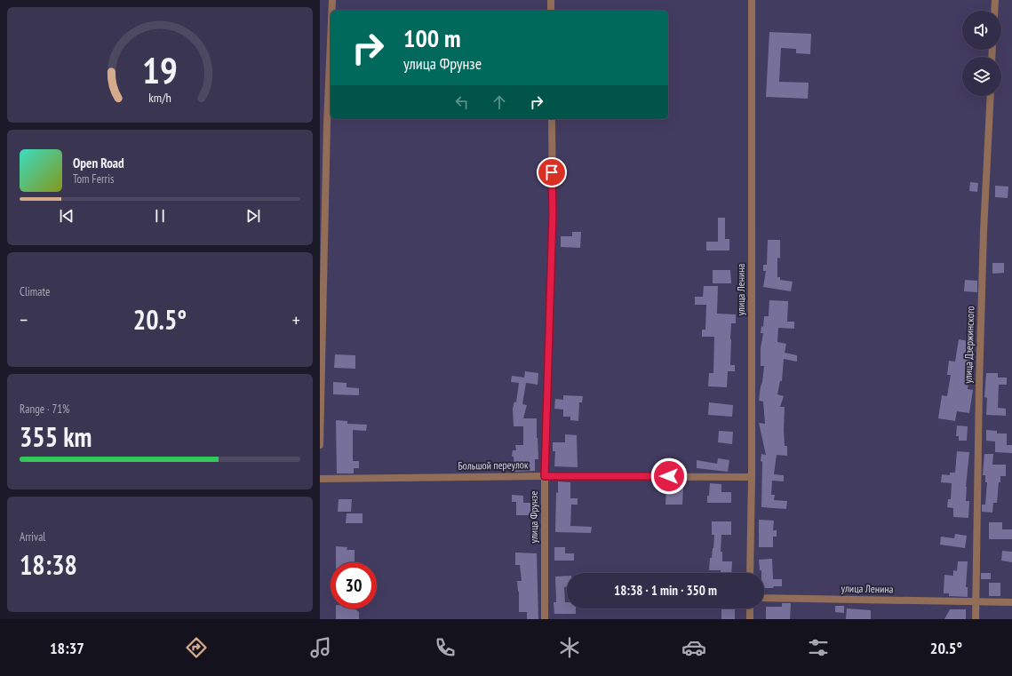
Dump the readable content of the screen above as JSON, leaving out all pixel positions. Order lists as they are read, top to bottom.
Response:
{
  "streets": {
    "street": [
      "улица Ленина",
      "улица Дзержинского",
      "Большой переулок",
      "улица Фрунзе"
    ]
  },
  "crossings": [
    ["улица Ленина", "улица Дзержинского"],
    ["улица Ленина", "Большой переулок"],
    ["Большой переулок", "улица Фрунзе"]
  ],
  "page": {
    "turn": ["100 m", "улица Фрунзе"],
    "song": ["Open Road", "Tom Ferris"],
    "tile": [
      "Climate",
      ["Range · 71%", "355 km"],
      ["Arrival", "18:38"]
    ],
    "heat": ["−", "20.5°", "+"],
    "limit": "30",
    "trip": "18:38 · 1 min · 350 m",
    "tabs": ["18:37", "20.5°"],
    "gauge": ["19", "km/h"]
  }
}
